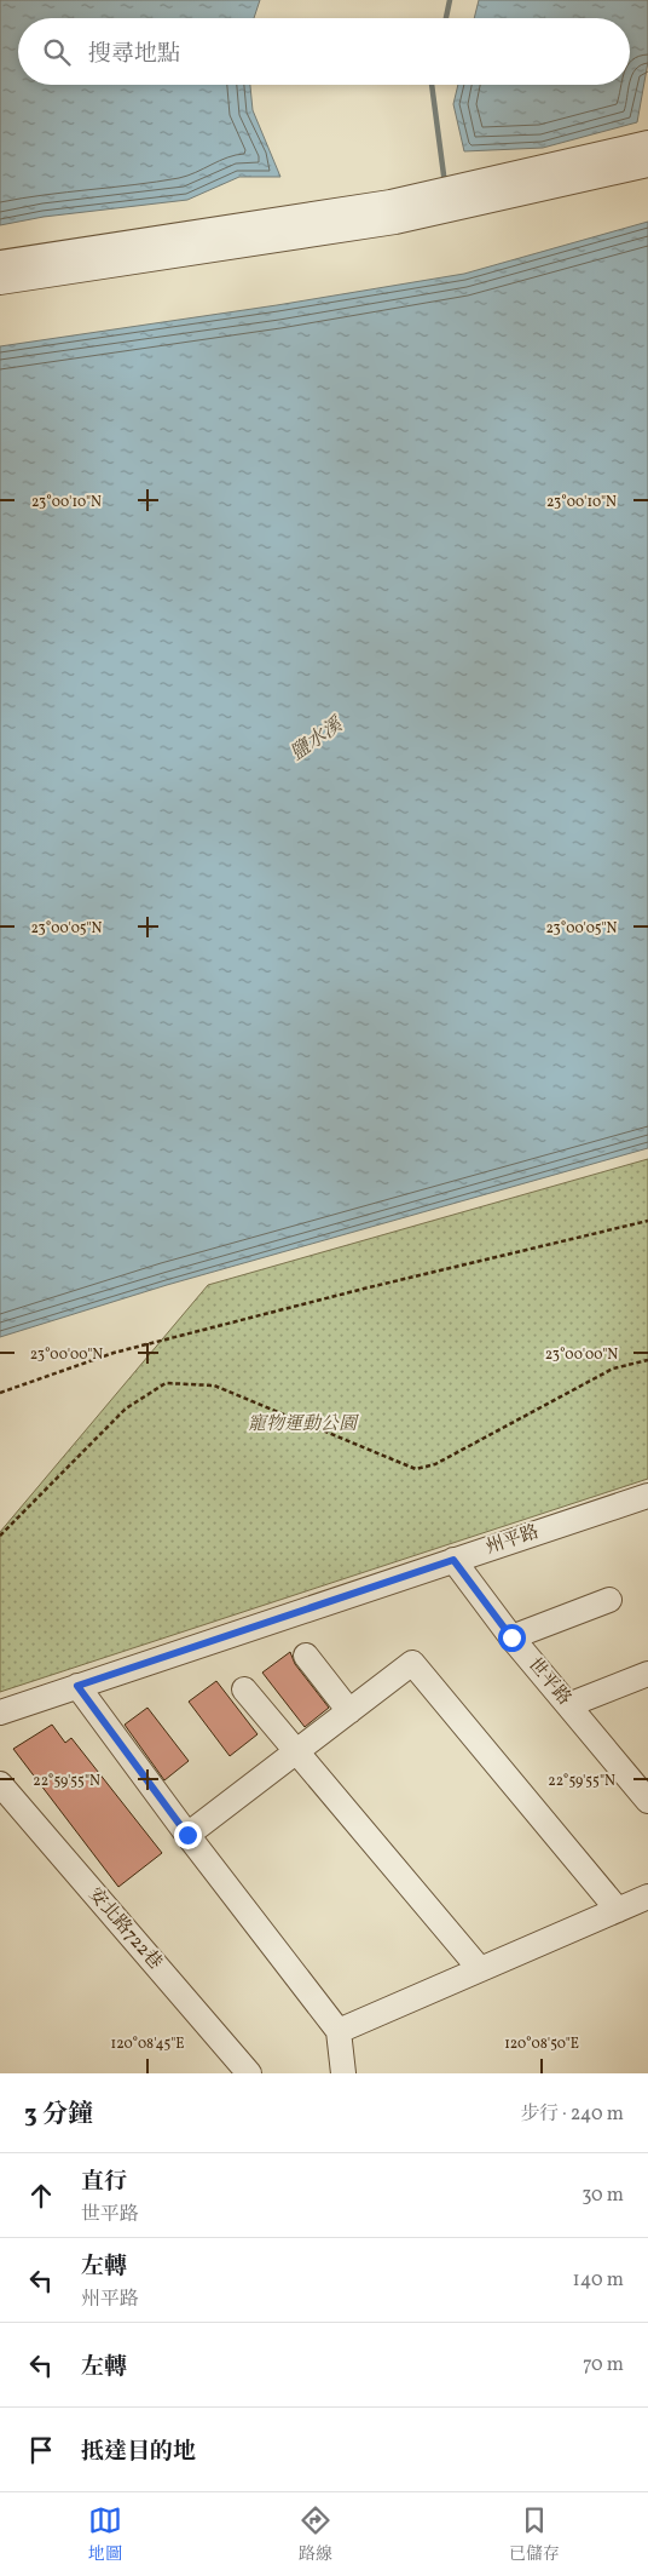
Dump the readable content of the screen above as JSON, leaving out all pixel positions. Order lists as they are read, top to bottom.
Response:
{
  "streets": {
    "street": ["州平路", "世平路", "安北路722巷"]
  },
  "crossings": [
    ["州平路", "世平路"]
  ],
  "water": ["鹽水溪"],
  "parks": ["寵物運動公園"],
  "page": {
    "search": "搜尋地點",
    "heading": ["3 分鐘", "步行 · 240 m"],
    "list": [
      ["直行", "世平路", "30 m"],
      ["左轉", "州平路", "140 m"],
      ["左轉", "70 m"],
      "抵達目的地"
    ],
    "nav": ["地圖", "路線", "已儲存"]
  },
  "coordinates": [
    "23°00'10\"N",
    "23°00'05\"N",
    "23°00'00\"N",
    "22°59'55\"N",
    "120°08'45\"E",
    "120°08'50\"E"
  ]
}
